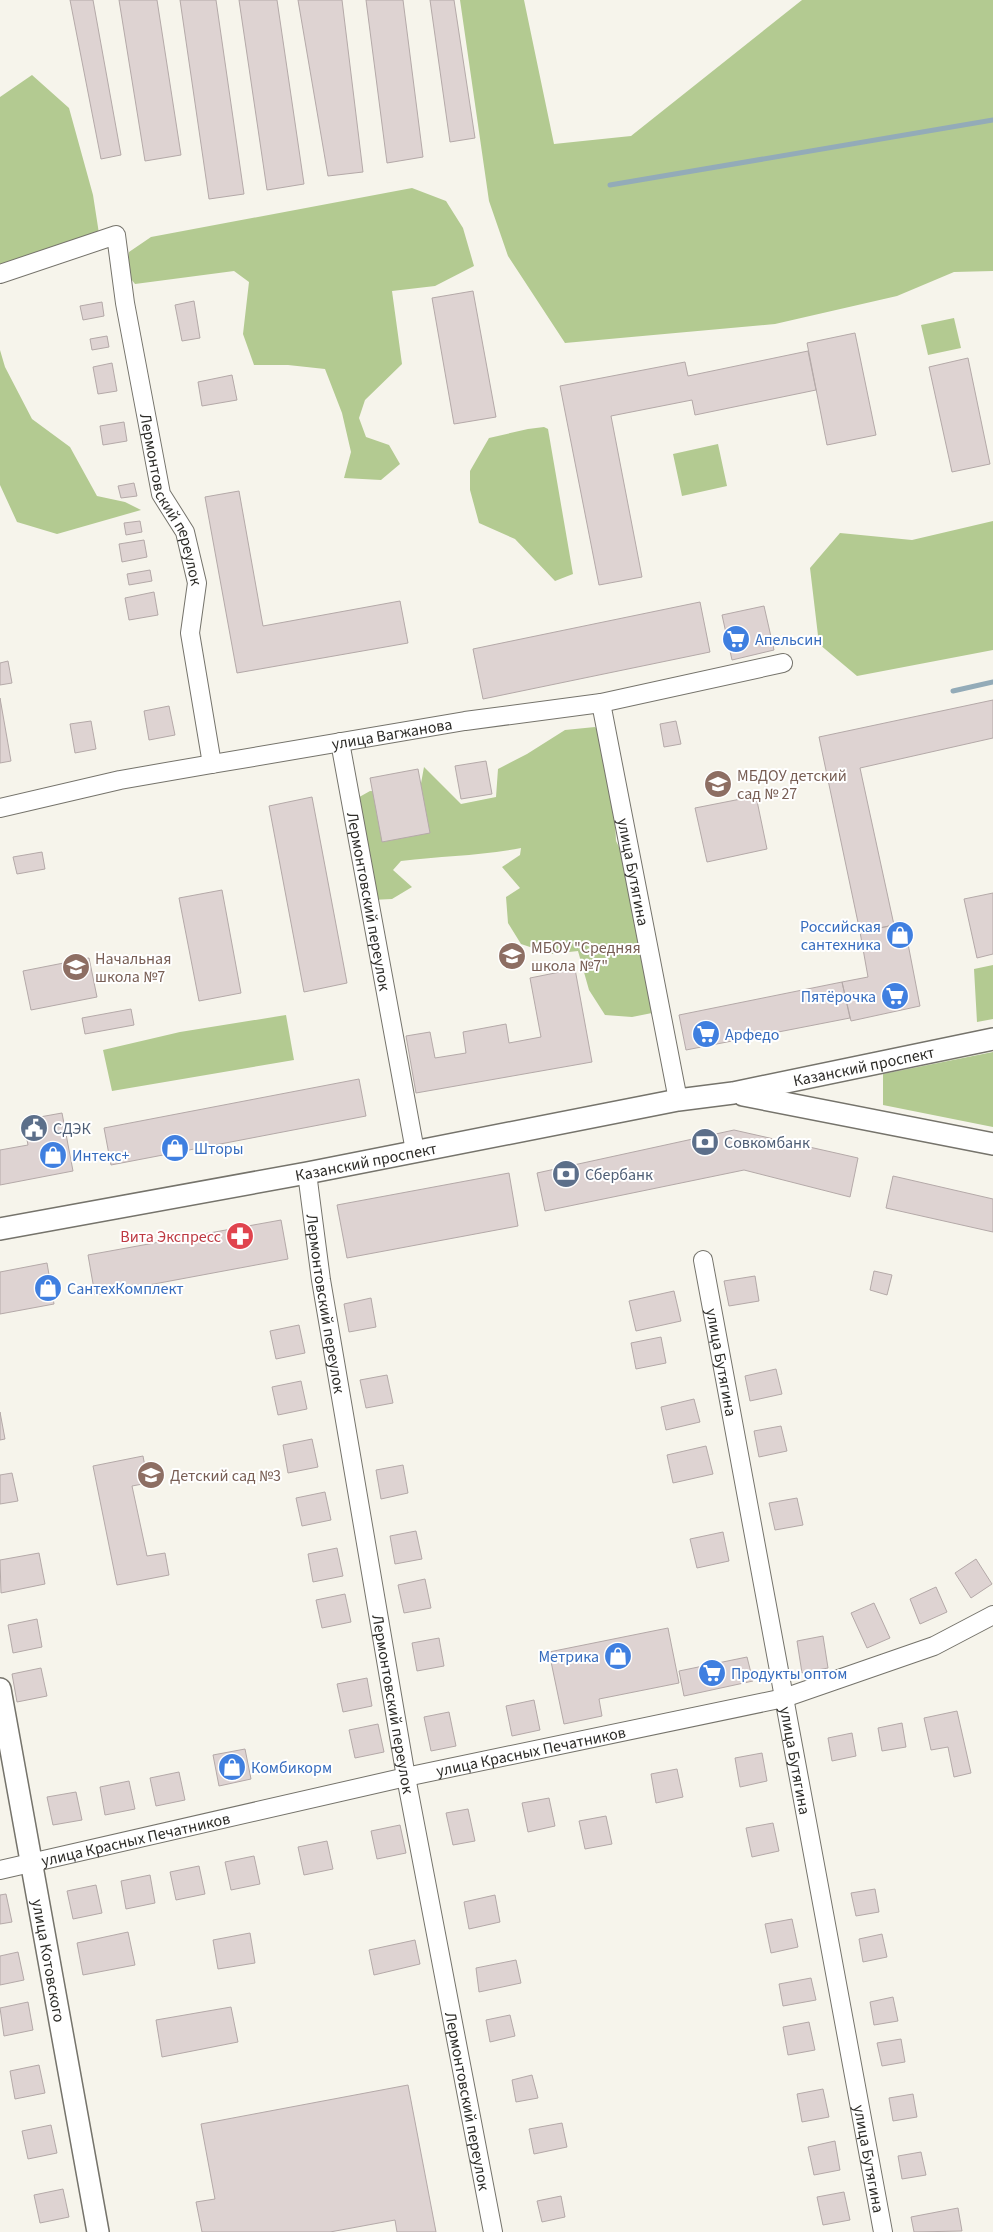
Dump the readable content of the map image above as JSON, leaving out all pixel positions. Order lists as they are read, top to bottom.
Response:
{
  "streets": {
    "street": [
      "Лермонтовский переулок",
      "улица Вагжанова",
      "улица Бутягина",
      "Казанский проспект",
      "улица Красных Печатников",
      "улица Котовского"
    ]
  },
  "crossings": [
    ["Лермонтовский переулок", "улица Вагжанова"],
    ["Лермонтовский переулок", "Казанский проспект"],
    ["Лермонтовский переулок", "улица Красных Печатников"],
    ["улица Вагжанова", "улица Бутягина"],
    ["улица Бутягина", "Казанский проспект"],
    ["улица Бутягина", "улица Красных Печатников"],
    ["улица Красных Печатников", "улица Котовского"]
  ],
  "places": {
    "supermarket": [
      "Апельсин",
      "Пятёрочка",
      "Арфедо",
      "Продукты оптом"
    ],
    "school or university": [
      "МБДОУ детский сад № 27",
      "МБОУ \"Средняя школа №7\"",
      "Начальная школа №7",
      "Детский сад №3"
    ],
    "shop": [
      "Российская сантехника",
      "Шторы",
      "Интекс+",
      "СантехКомплект",
      "Метрика",
      "Комбикорм"
    ],
    "public building": ["СДЭК"],
    "bank": ["Совкомбанк", "Сбербанк"],
    "pharmacy": ["Вита Экспресс"]
  }
}
